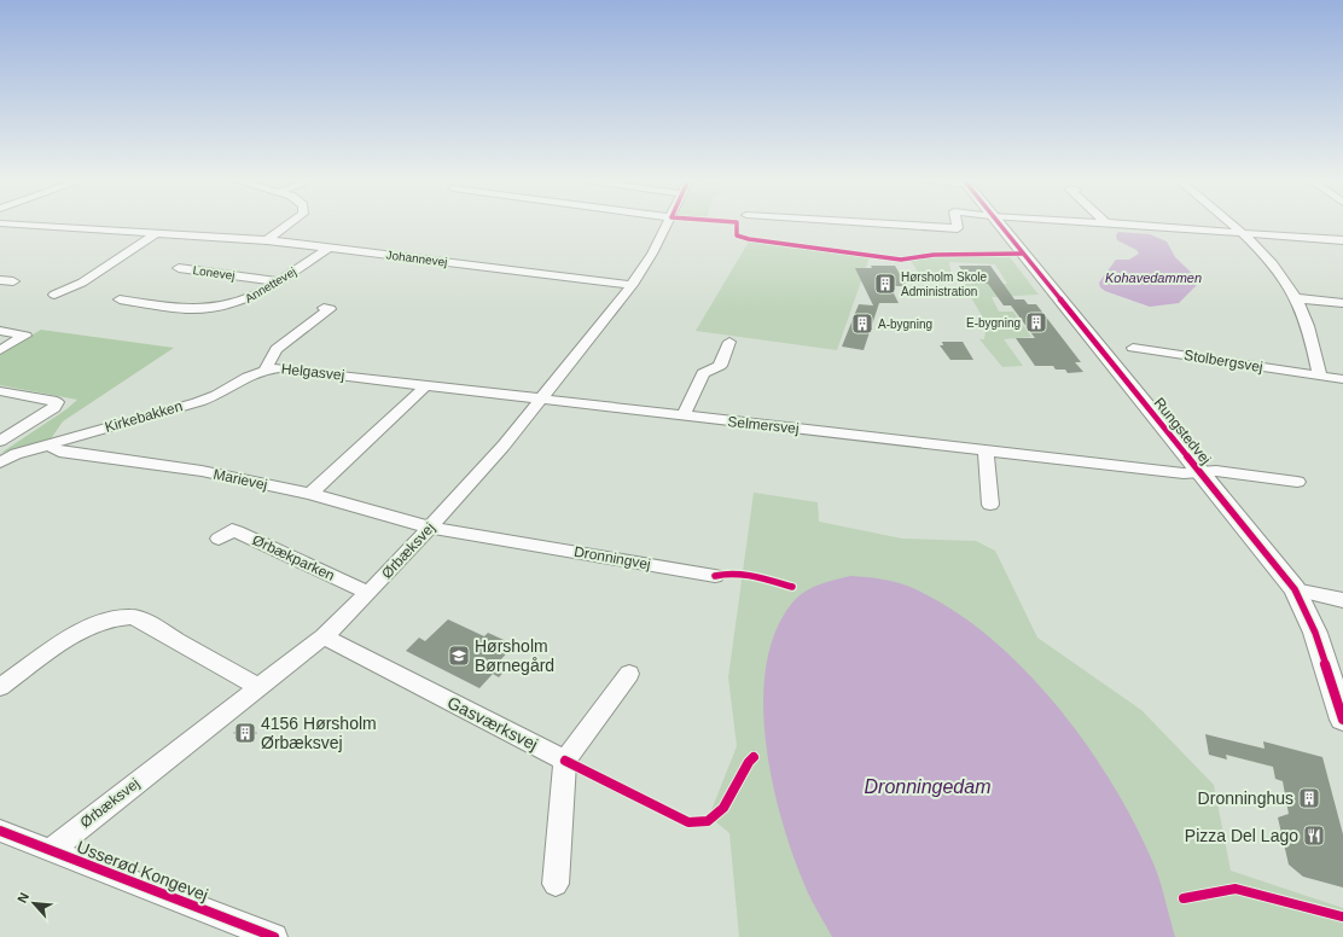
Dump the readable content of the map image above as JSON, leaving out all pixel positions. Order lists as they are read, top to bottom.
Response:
{
  "streets": {
    "main road": ["Rungstedvej"],
    "street": [
      "Johannevej",
      "Lonevej",
      "Annettevej",
      "Stolbergsvej",
      "Helgasvej",
      "Kirkebakken",
      "Selmersvej",
      "Marievej",
      "Ørbæksvej",
      "Ørbækparken",
      "Dronningvej",
      "Gasværksvej",
      "Usserød Kongevej"
    ]
  },
  "crossings": [
    ["Johannevej", "Annettevej"],
    ["Johannevej", "Ørbæksvej"],
    ["Lonevej", "Annettevej"],
    ["Helgasvej", "Kirkebakken"],
    ["Helgasvej", "Selmersvej"],
    ["Helgasvej", "Ørbæksvej"],
    ["Kirkebakken", "Marievej"],
    ["Selmersvej", "Rungstedvej"],
    ["Selmersvej", "Ørbæksvej"],
    ["Marievej", "Ørbæksvej"],
    ["Marievej", "Dronningvej"],
    ["Ørbæksvej", "Ørbækparken"],
    ["Ørbæksvej", "Dronningvej"],
    ["Ørbæksvej", "Gasværksvej"],
    ["Ørbæksvej", "Usserød Kongevej"]
  ],
  "water": ["Kohavedammen", "Dronningedam"],
  "places": {
    "building": [
      "Hørsholm Skole Administration",
      "E-bygning",
      "A-bygning",
      "4156 Hørsholm Ørbæksvej",
      "Dronninghus"
    ],
    "school or university": ["Hørsholm Børnegård"],
    "restaurant": ["Pizza Del Lago"]
  },
  "north": "top left"
}
